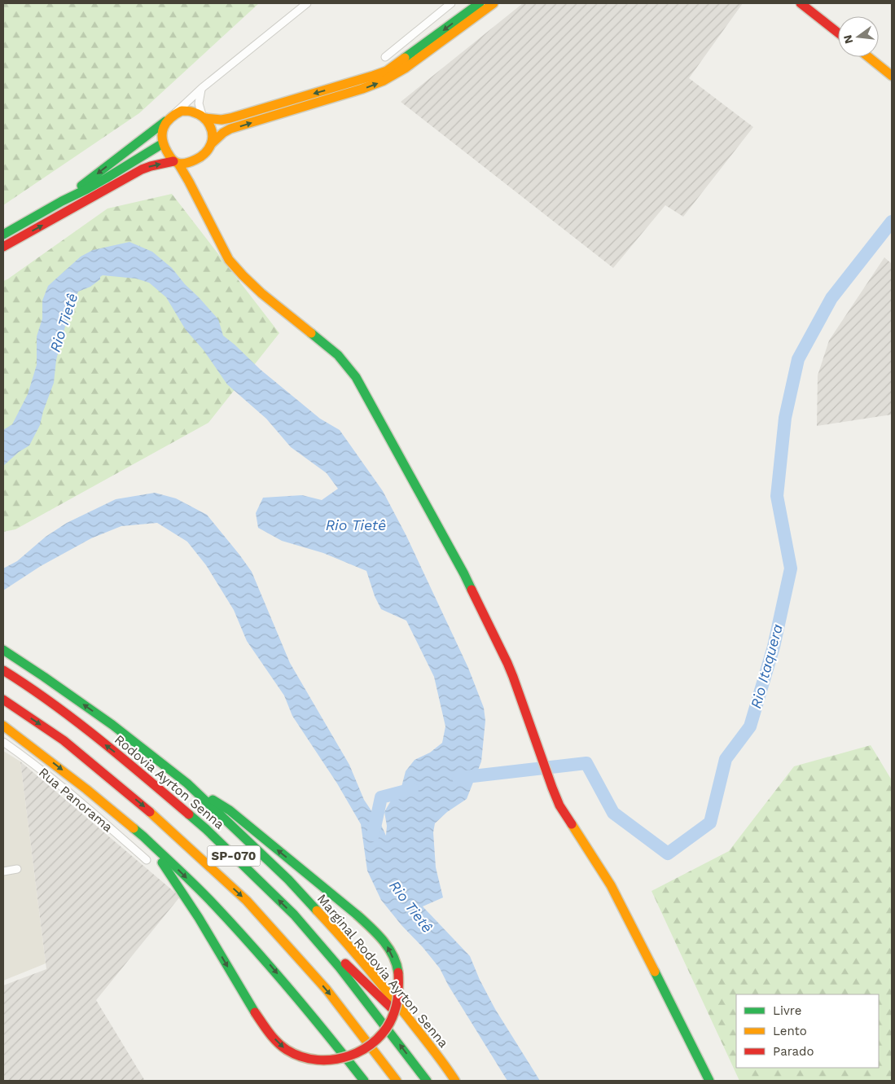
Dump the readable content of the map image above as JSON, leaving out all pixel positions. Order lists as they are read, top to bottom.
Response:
{
  "streets": {
    "main road": ["Rodovia Ayrton Senna", "SP-070", "Marginal Rodovia Ayrton Senna"],
    "street": ["Rua Panorama"]
  },
  "water": ["Rio Tietê", "Rio Itaquera"],
  "legend": ["Livre", "Lento", "Parado"],
  "north": "left"
}
